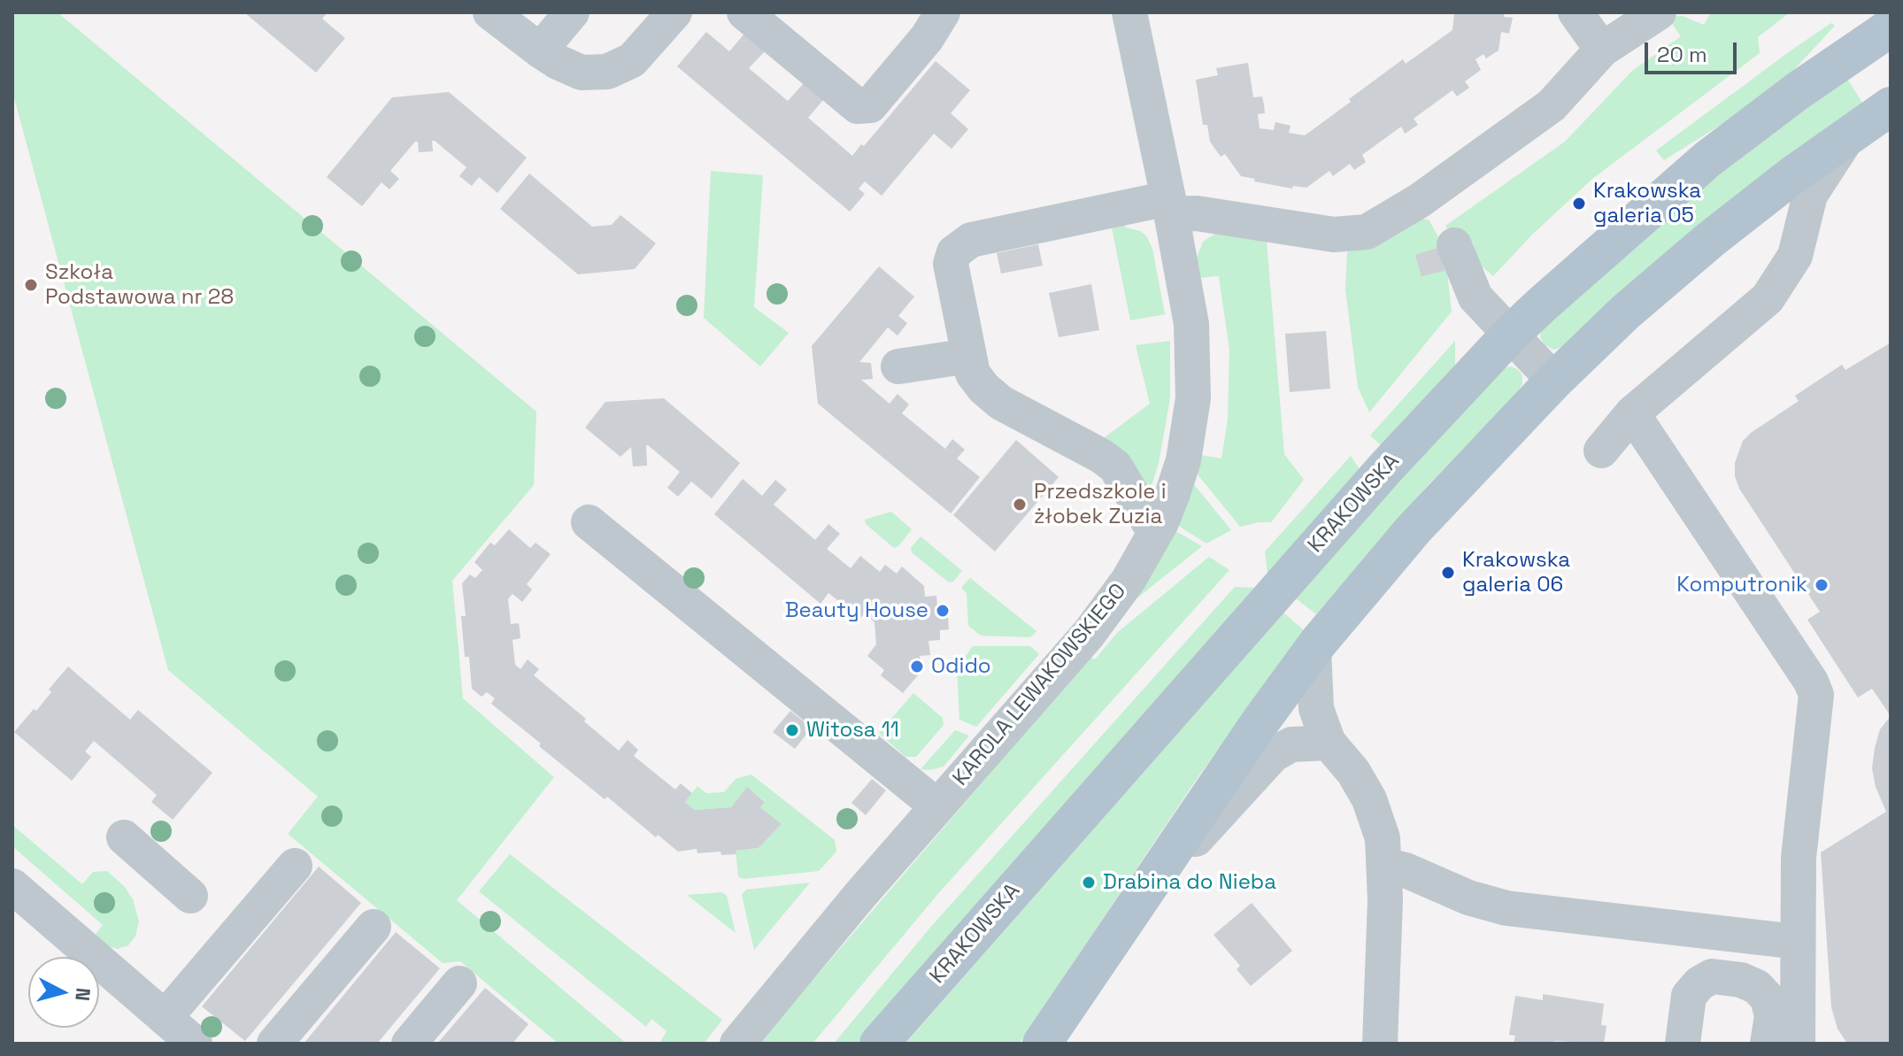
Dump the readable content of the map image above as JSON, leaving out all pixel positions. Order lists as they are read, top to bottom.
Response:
{
  "streets": {
    "main road": ["KRAKOWSKA"],
    "street": ["KAROLA LEWAKOWSKIEGO"]
  },
  "places": [
    "Krakowska galeria 05",
    "Szkoła Podstawowa nr 28",
    "Przedszkole i żłobek Zuzia",
    "Krakowska galeria 06",
    "Komputronik",
    "Beauty House",
    "Odido",
    "Witosa 11",
    "Drabina do Nieba"
  ],
  "scale_bar": "20 m",
  "north": "right"
}
